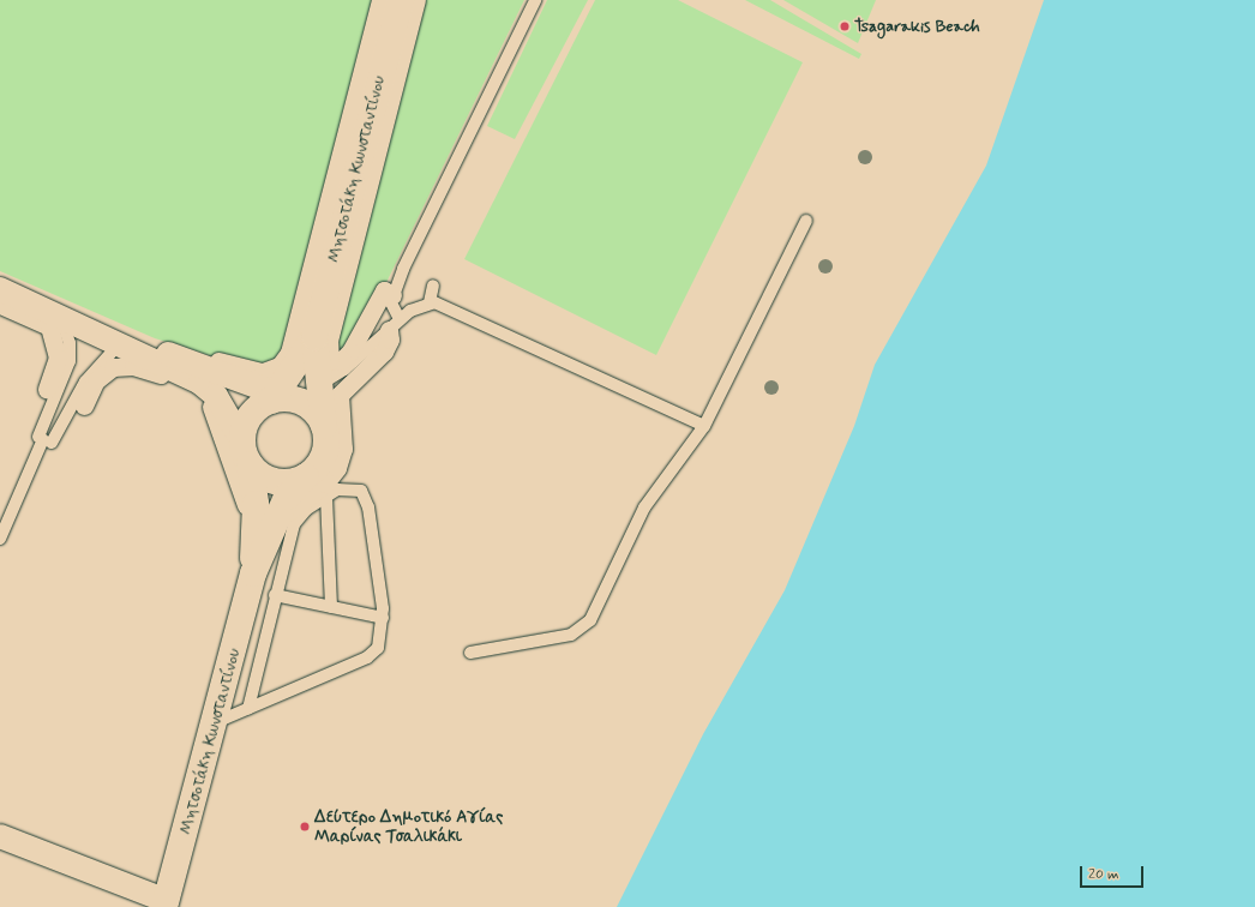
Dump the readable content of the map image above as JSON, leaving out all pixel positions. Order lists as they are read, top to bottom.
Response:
{
  "streets": {
    "street": ["Μητσοτάκη Κωνσταντίνου"]
  },
  "places": ["Tsagarakis Beach", "Δεύτερο Δημοτικό Αγίας Μαρίνας Τσαλικάκι"],
  "scale_bar": "20 m"
}
